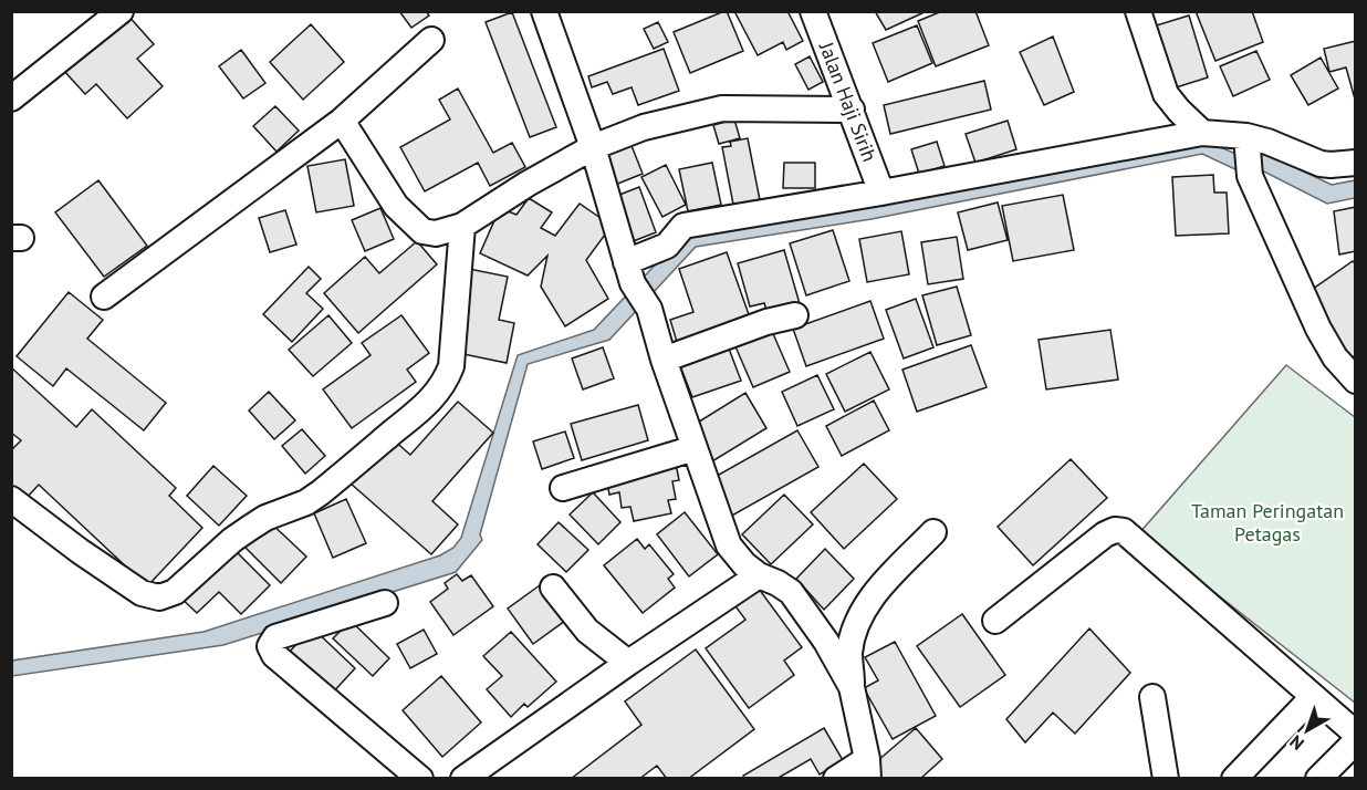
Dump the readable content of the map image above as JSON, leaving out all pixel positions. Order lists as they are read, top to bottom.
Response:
{
  "streets": {
    "street": ["Jalan Haji Sirih"]
  },
  "parks": ["Taman Peringatan Petagas"],
  "north": "bottom left"
}
